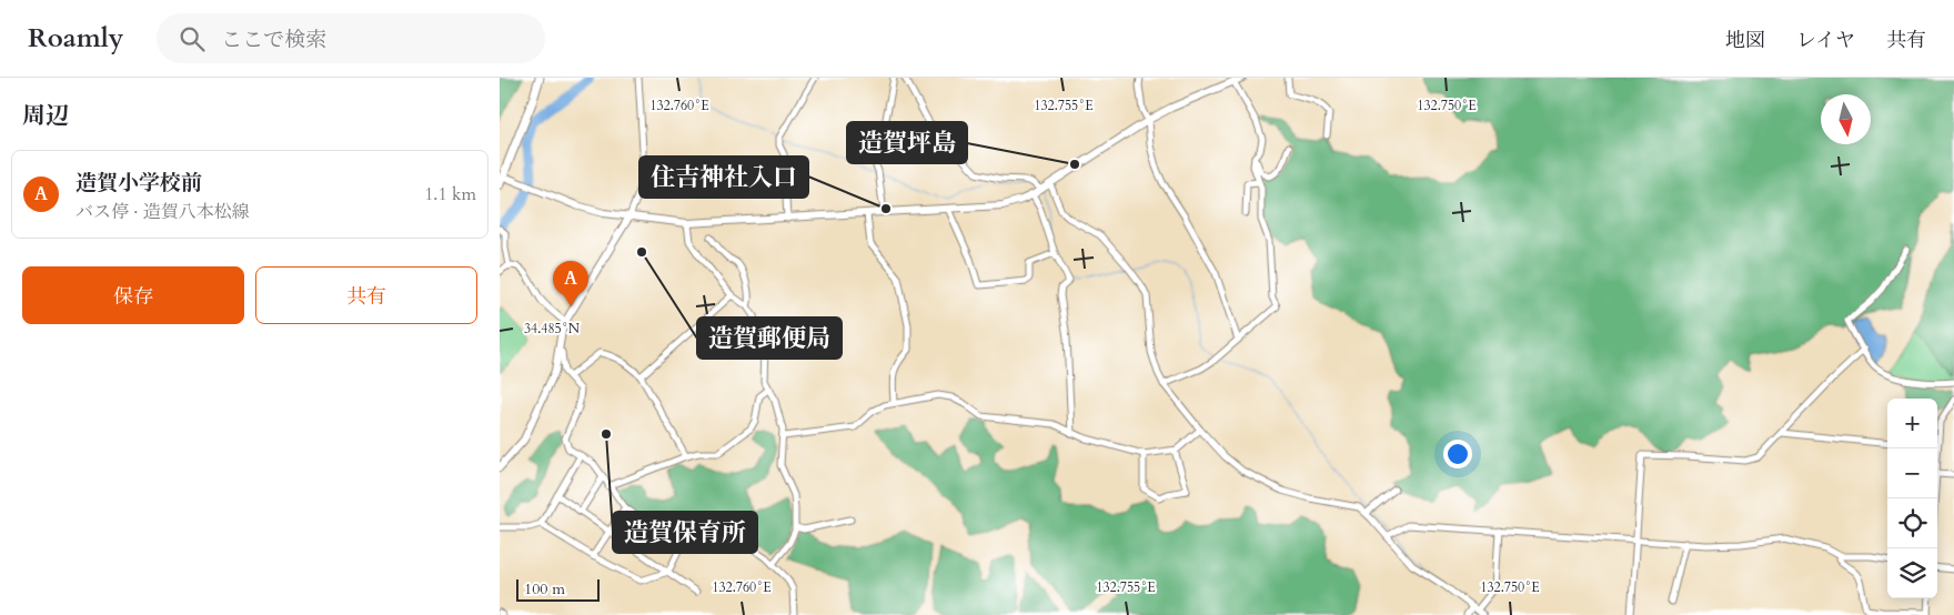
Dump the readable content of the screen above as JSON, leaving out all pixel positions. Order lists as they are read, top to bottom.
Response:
{
  "places": [
    "造賀坪島",
    "住吉神社入口",
    "造賀郵便局",
    "造賀保育所"
  ],
  "scale_bar": "100 m",
  "north": "bottom",
  "page": {
    "header": "Roamly",
    "search": "ここで検索",
    "nav": ["地図", "レイヤ", "共有"],
    "heading": "周辺",
    "list": [
      {
        "mark": "A",
        "name": "造賀小学校前",
        "note": "バス停 · 造賀八本松線",
        "value": "1.1 km"
      }
    ],
    "buttons": ["保存", "共有"],
    "pins": "A",
    "map_buttons": ["+", "−"],
    "scale": "100 m"
  },
  "coordinates": [
    "132.760°E",
    "132.755°E",
    "132.750°E",
    "34.485°N"
  ]
}
